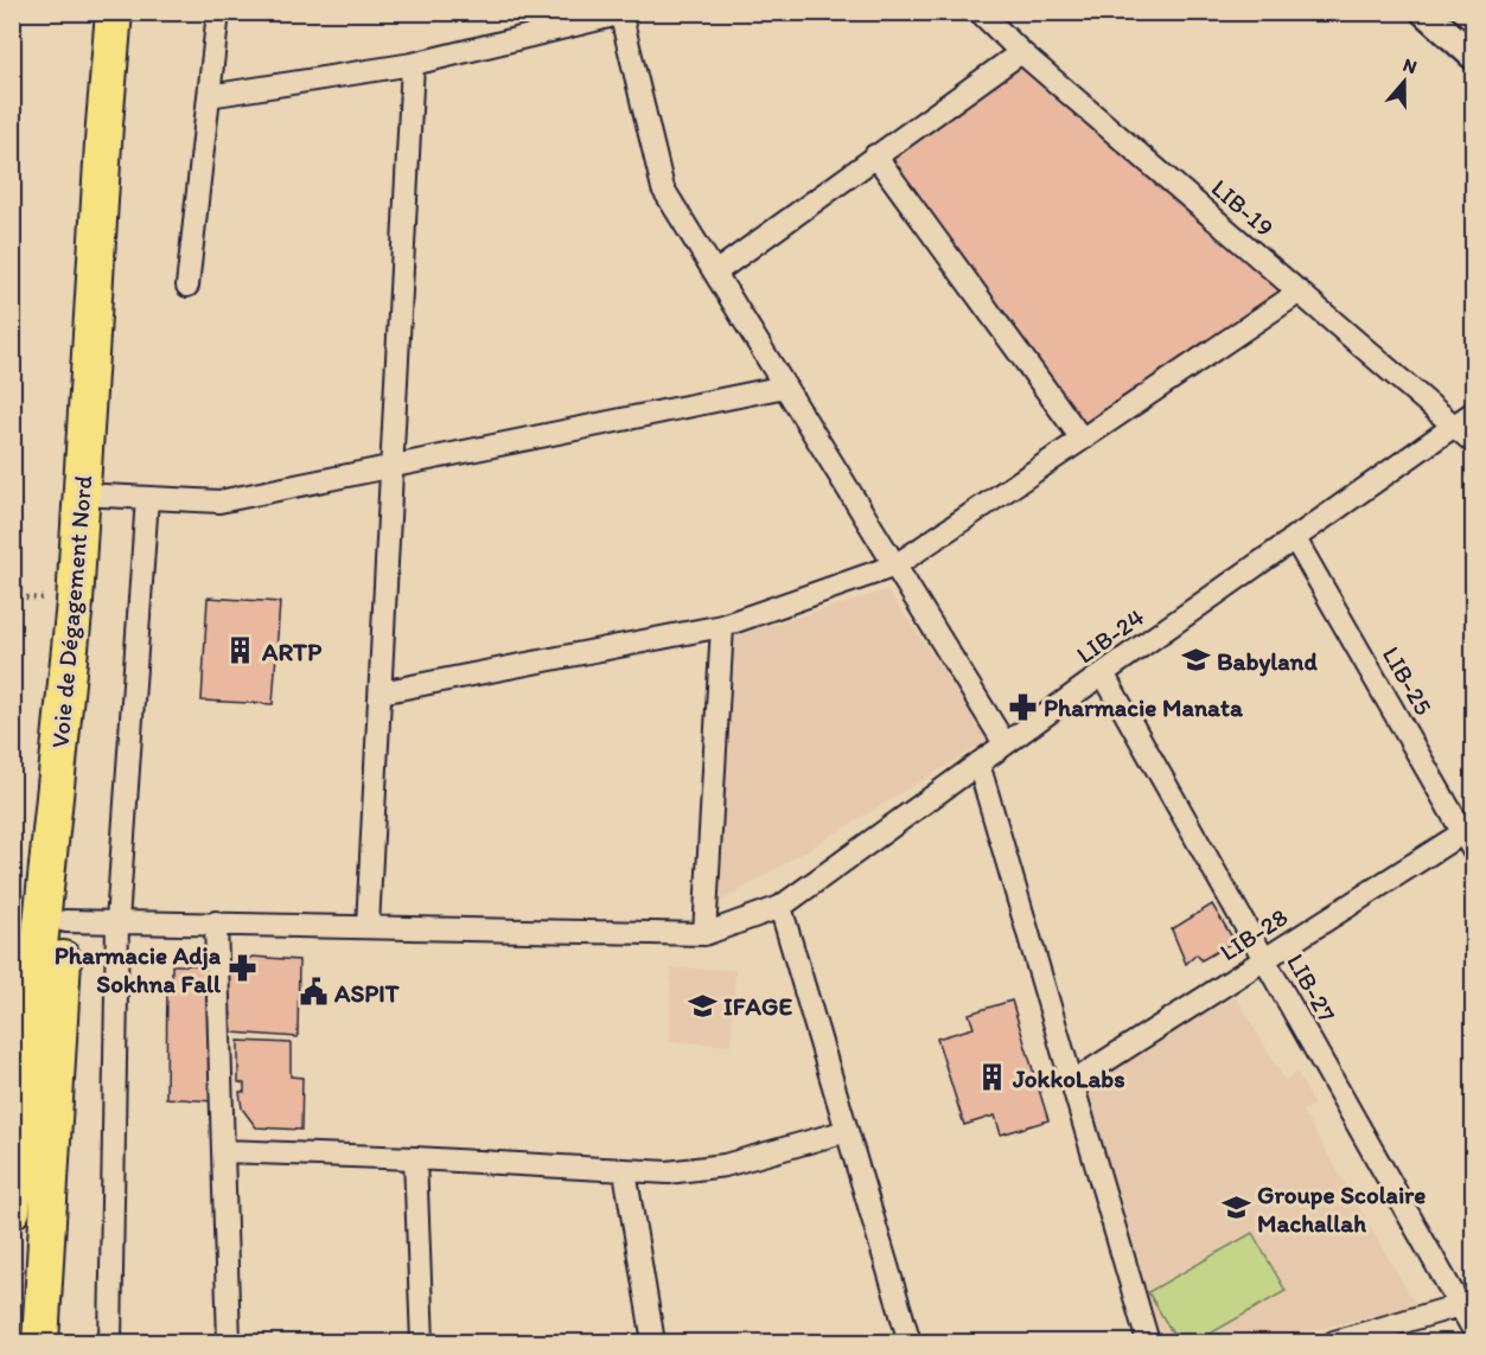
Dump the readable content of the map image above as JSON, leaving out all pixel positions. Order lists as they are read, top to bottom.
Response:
{
  "streets": {
    "highway": ["Voie de Dégagement Nord"],
    "street": [
      "LIB-19",
      "LIB-24",
      "LIB-25",
      "LIB-28",
      "LIB-27"
    ]
  },
  "crossings": [
    ["LIB-19", "LIB-24"],
    ["LIB-24", "LIB-25"],
    ["LIB-24", "LIB-27"],
    ["LIB-25", "LIB-28"],
    ["LIB-28", "LIB-27"]
  ],
  "places": {
    "building": ["ARTP", "JokkoLabs"],
    "school or university": ["Babyland", "IFAGE", "Groupe Scolaire Machallah"],
    "pharmacy": ["Pharmacie Manata", "Pharmacie Adja Sokhna Fall"],
    "public building": ["ASPIT"]
  },
  "north": "top"
}
